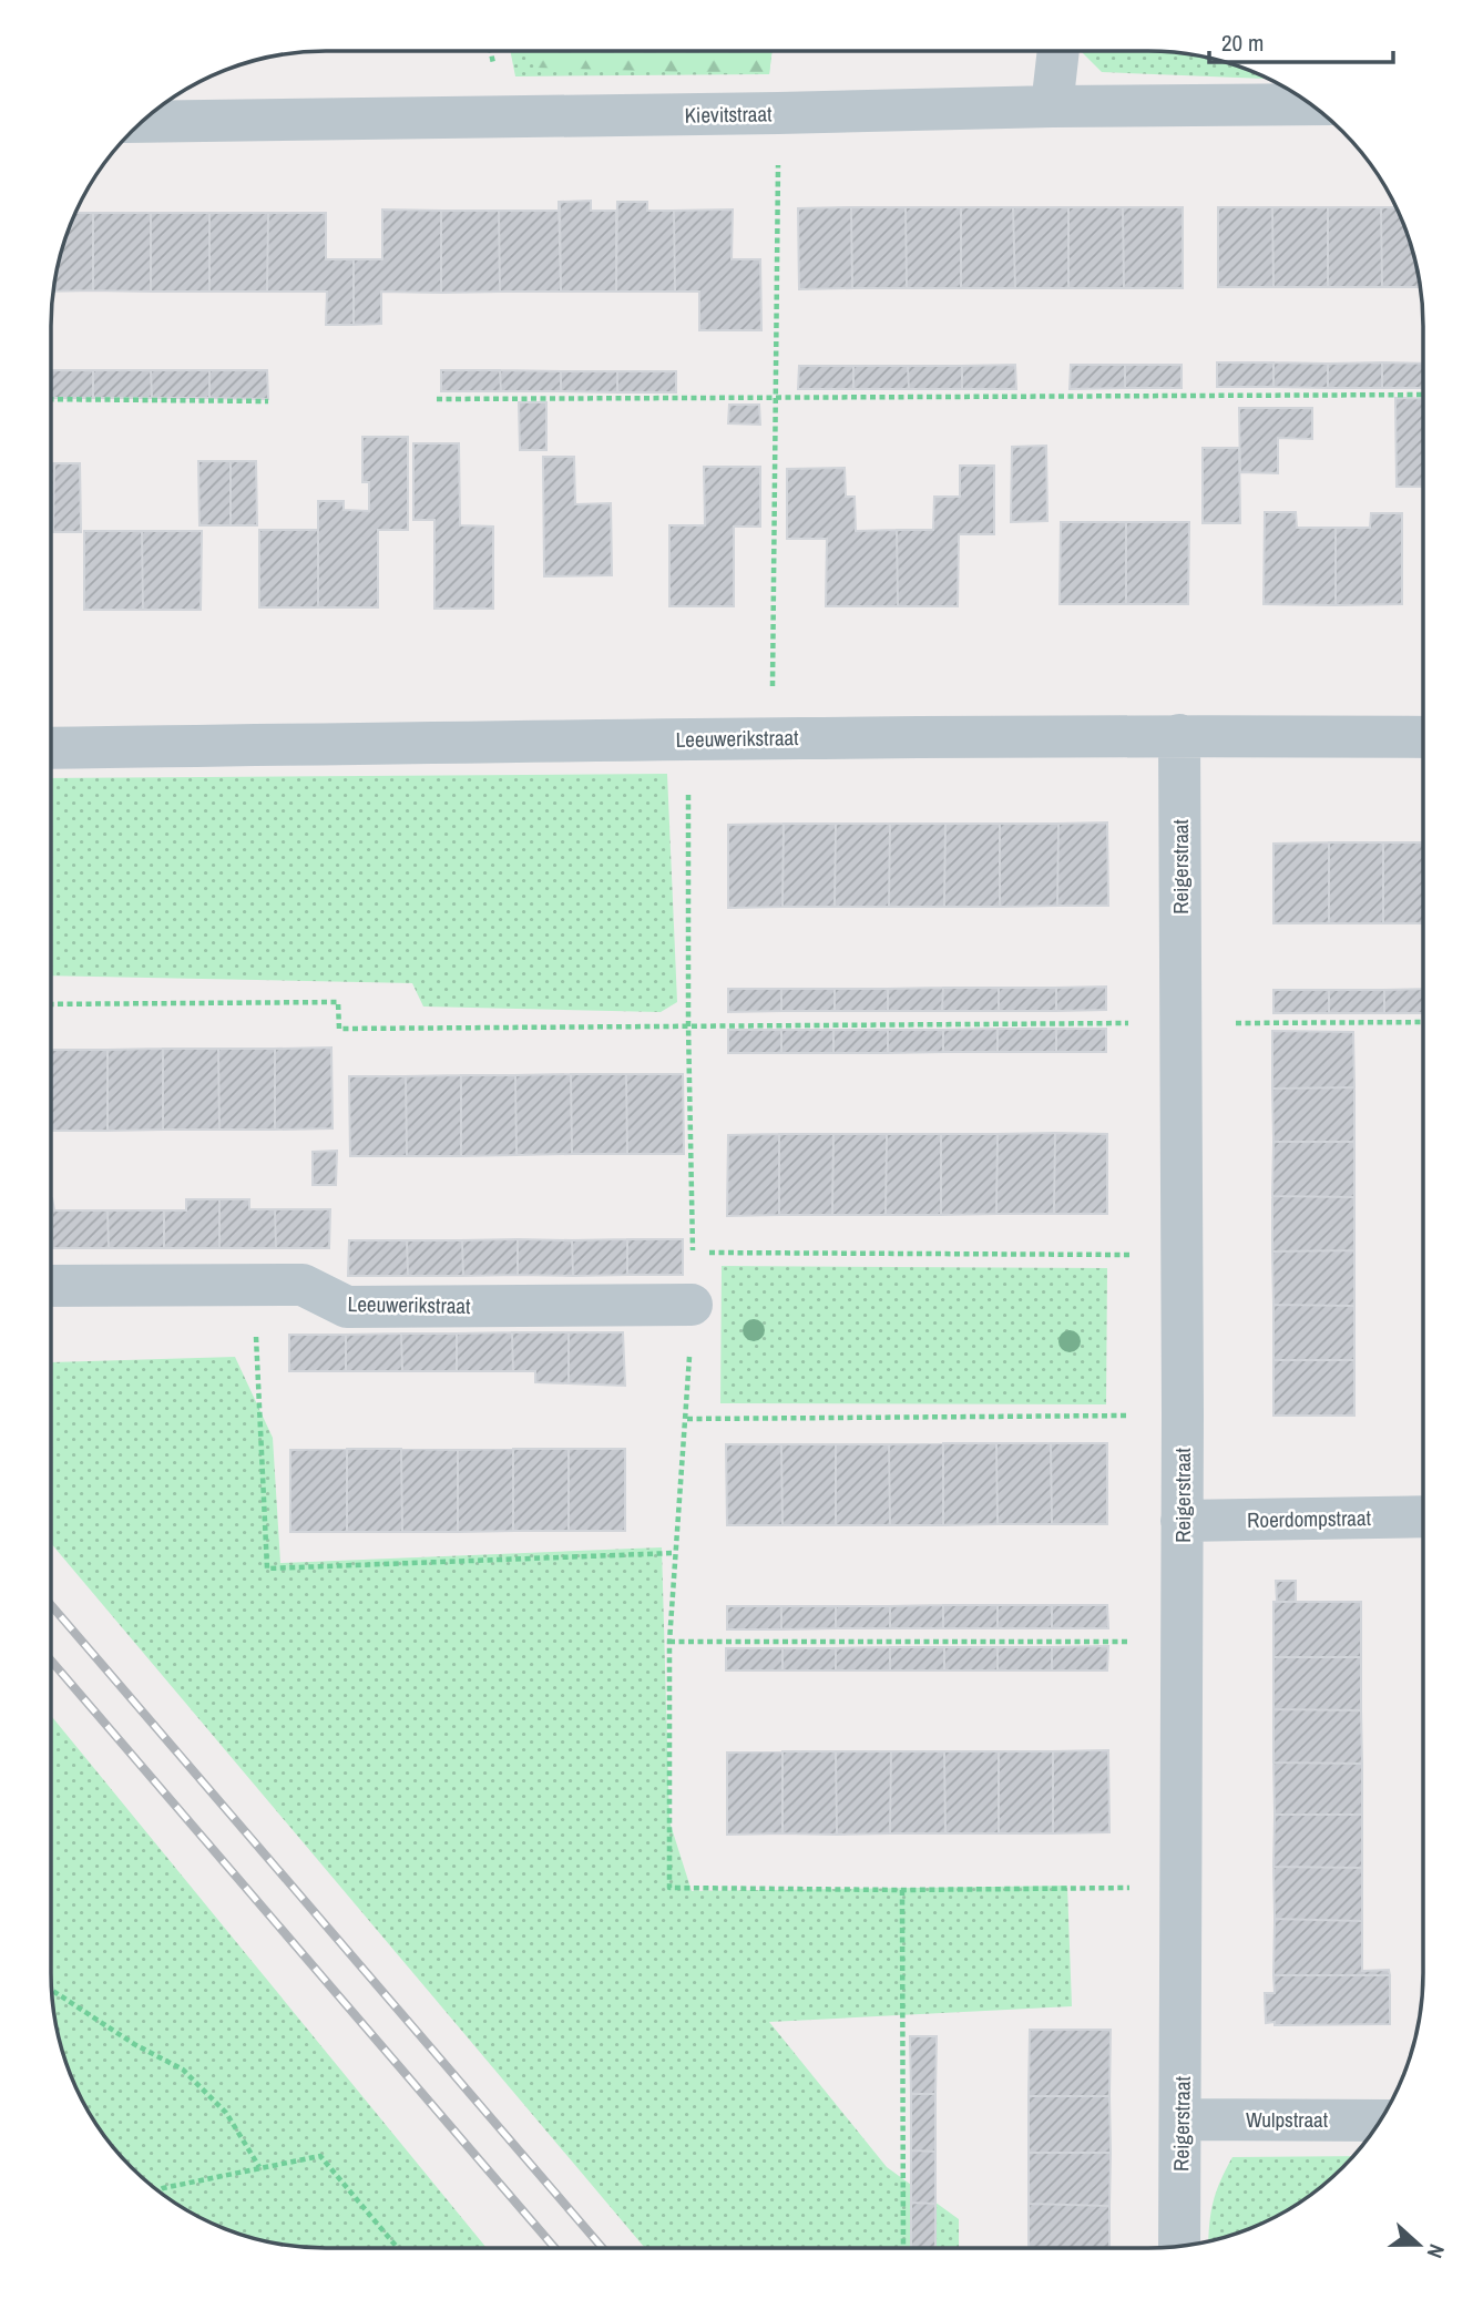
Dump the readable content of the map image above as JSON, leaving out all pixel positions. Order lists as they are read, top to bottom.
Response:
{
  "streets": {
    "street": [
      "Kievitstraat",
      "Leeuwerikstraat",
      "Reigerstraat",
      "Roerdompstraat",
      "Wulpstraat"
    ]
  },
  "crossings": [
    ["Leeuwerikstraat", "Reigerstraat"],
    ["Reigerstraat", "Roerdompstraat"],
    ["Reigerstraat", "Wulpstraat"]
  ],
  "scale_bar": "20 m",
  "north": "right"
}
